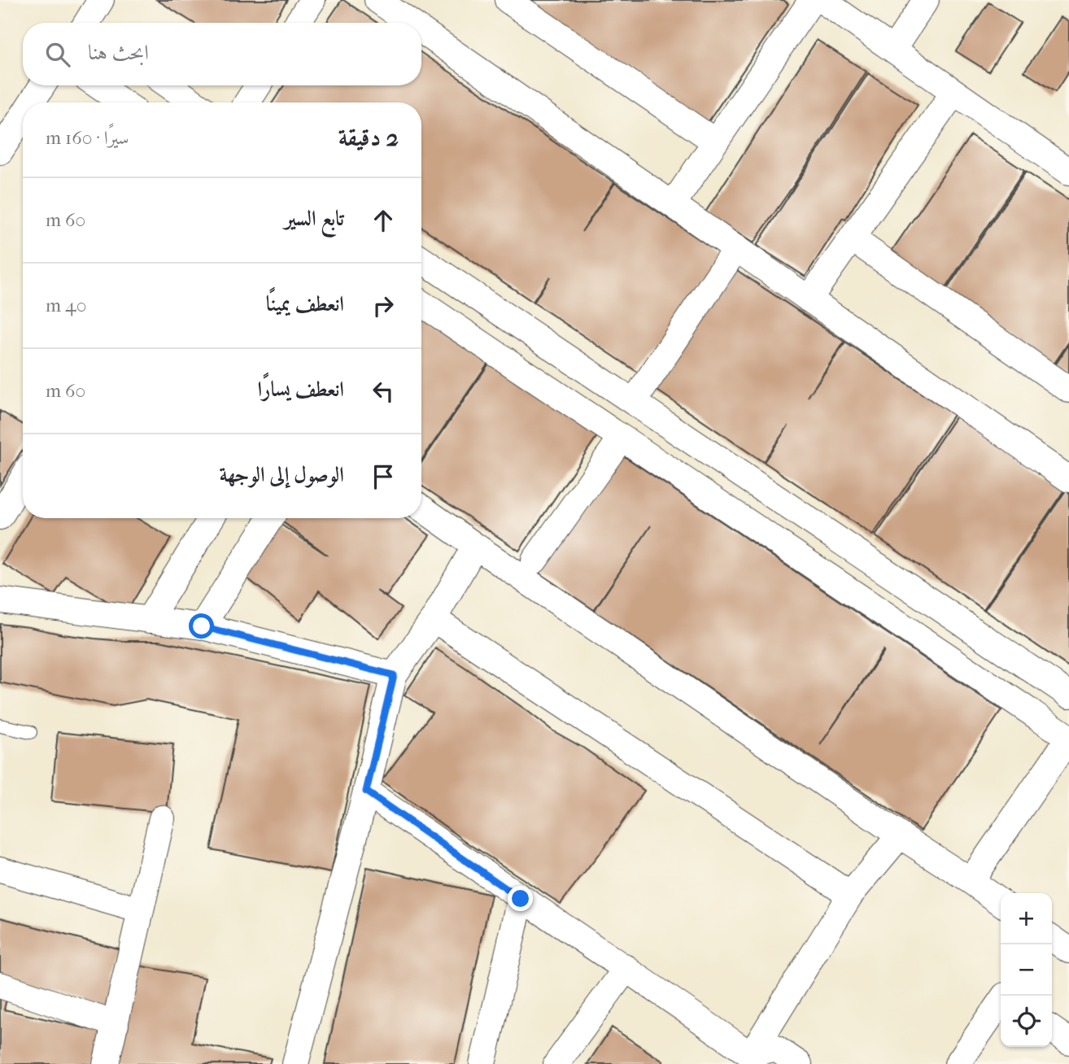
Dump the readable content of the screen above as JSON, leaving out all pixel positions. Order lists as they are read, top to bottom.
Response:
{
  "page": {
    "search": "ابحث هنا",
    "heading": ["2 دقيقة", "سيرًا · 160 m"],
    "list": [
      ["تابع السير", "60 m"],
      ["انعطف يمينًا", "40 m"],
      ["انعطف يسارًا", "60 m"],
      "الوصول إلى الوجهة"
    ],
    "map_buttons": ["+", "−"]
  }
}
